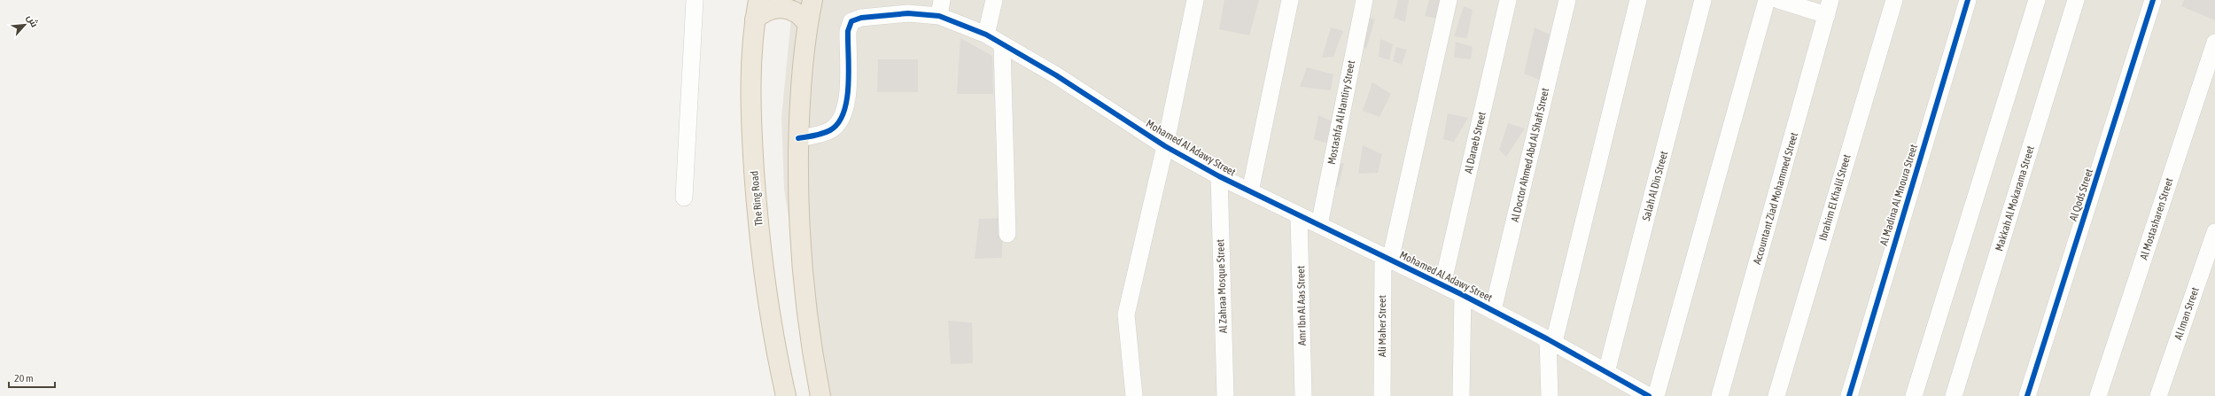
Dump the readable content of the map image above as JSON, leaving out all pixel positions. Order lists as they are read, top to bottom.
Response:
{
  "streets": {
    "highway": ["The Ring Road"],
    "street": [
      "Mostashfa Al Hantiry Street",
      "Al Daraeb Street",
      "Mohamed Al Adawy Street",
      "Al Doctor Ahmed Abd Al Shafi Street",
      "Salah Al Din Street",
      "Al Madina Al Mnoura Street",
      "Al Qods Street",
      "Ibrahim El Khalil Street",
      "Accountant Ziad Mohammed Street",
      "Makkah Al Mokarama Street",
      "Al Mostasharen Street",
      "Al Zahraa Mosque Street",
      "Amr Ibn Al Aas Street",
      "Al Iman Street",
      "Ali Maher Street"
    ]
  },
  "crossings": [
    ["Mostashfa Al Hantiry Street", "Mohamed Al Adawy Street"],
    ["Al Daraeb Street", "Mohamed Al Adawy Street"],
    ["Mohamed Al Adawy Street", "Al Doctor Ahmed Abd Al Shafi Street"],
    ["Mohamed Al Adawy Street", "Salah Al Din Street"],
    ["Mohamed Al Adawy Street", "Al Zahraa Mosque Street"],
    ["Mohamed Al Adawy Street", "Amr Ibn Al Aas Street"],
    ["Mohamed Al Adawy Street", "Ali Maher Street"]
  ],
  "scale_bar": "20 m",
  "north": "top right"
}
